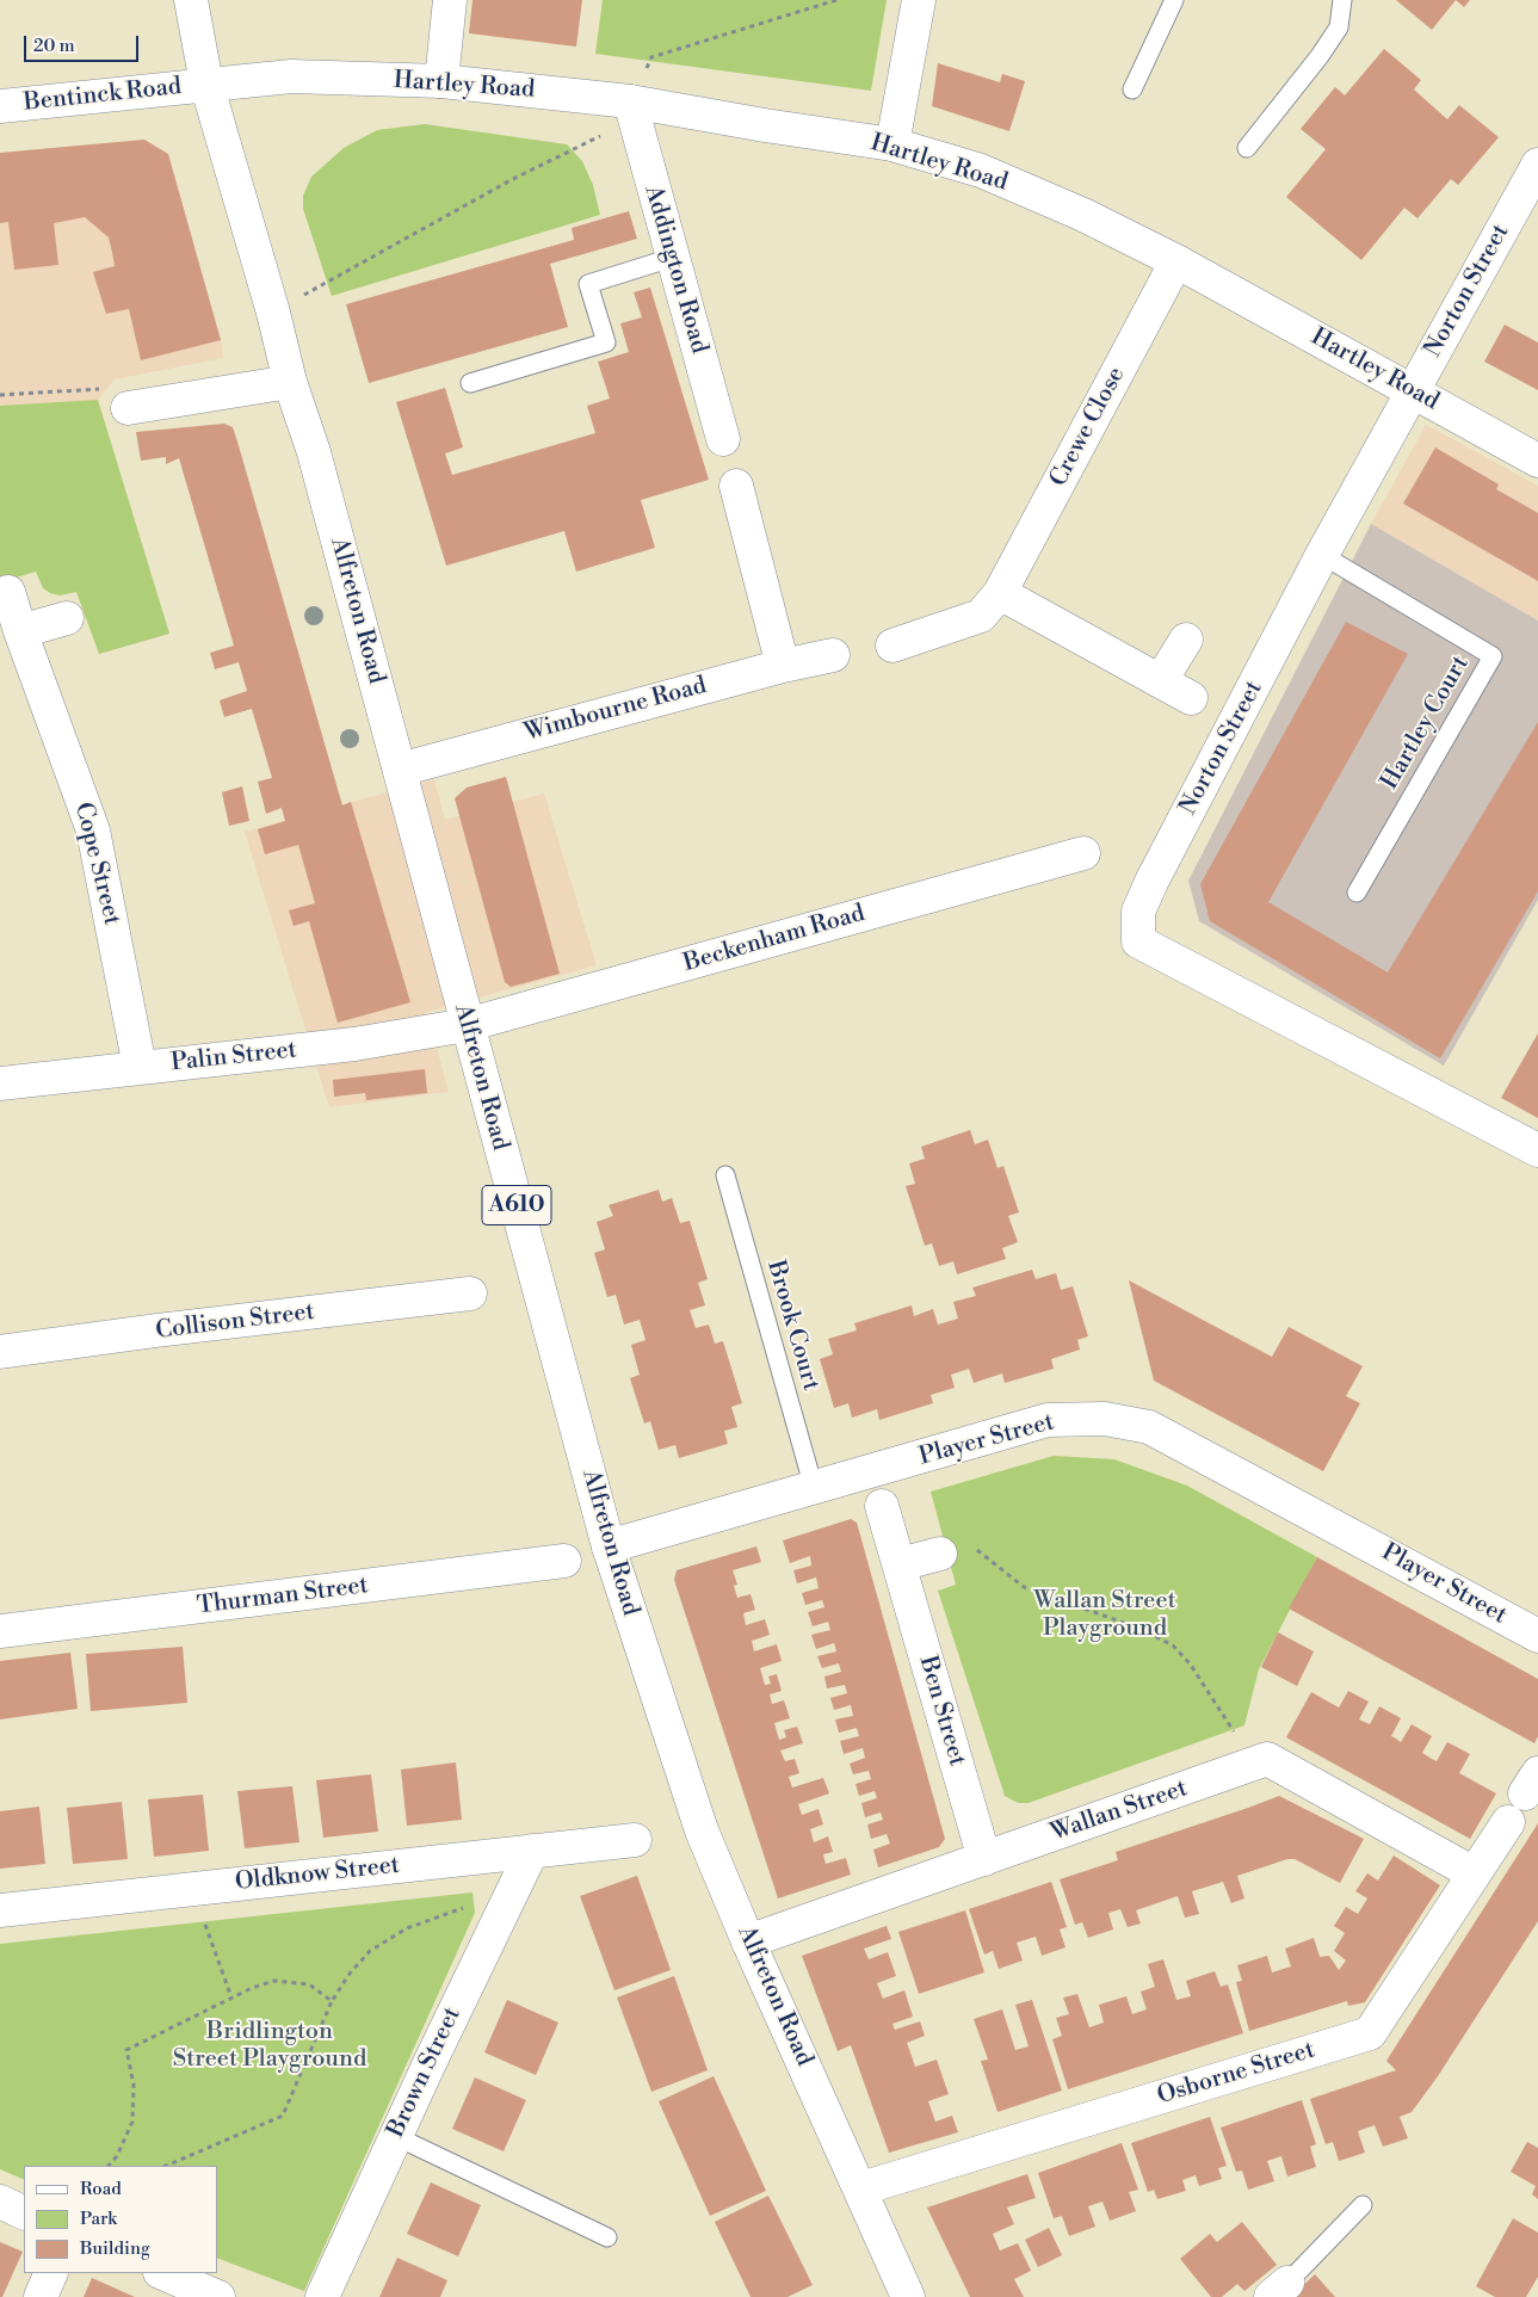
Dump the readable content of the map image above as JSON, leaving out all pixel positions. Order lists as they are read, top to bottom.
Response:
{
  "streets": {
    "street": [
      "Hartley Road",
      "Bentinck Road",
      "Addington Road",
      "Norton Street",
      "Crewe Close",
      "Alfreton Road",
      "Wimbourne Road",
      "Cope Street",
      "Beckenham Road",
      "Palin Street",
      "A610",
      "Collison Street",
      "Player Street",
      "Thurman Street",
      "Ben Street",
      "Wallan Street",
      "Oldknow Street",
      "Brown Street",
      "Osborne Street"
    ],
    "lane": ["Hartley Court", "Brook Court"]
  },
  "crossings": [
    ["Hartley Road", "Bentinck Road"],
    ["Hartley Road", "Addington Road"],
    ["Hartley Road", "Norton Street"],
    ["Hartley Road", "Crewe Close"],
    ["Hartley Road", "Alfreton Road"],
    ["Bentinck Road", "Alfreton Road"],
    ["Norton Street", "Hartley Court"],
    ["Alfreton Road", "Wimbourne Road"],
    ["Alfreton Road", "Beckenham Road"],
    ["Alfreton Road", "Palin Street"],
    ["Alfreton Road", "Player Street"],
    ["Alfreton Road", "Wallan Street"],
    ["Alfreton Road", "Osborne Street"],
    ["Cope Street", "Palin Street"],
    ["Beckenham Road", "Palin Street"],
    ["Brook Court", "Player Street"],
    ["Ben Street", "Wallan Street"],
    ["Wallan Street", "Osborne Street"],
    ["Oldknow Street", "Brown Street"]
  ],
  "parks": ["Wallan Street Playground", "Bridlington Street Playground"],
  "legend": ["Road", "Park", "Building"],
  "scale_bar": "20 m"
}
